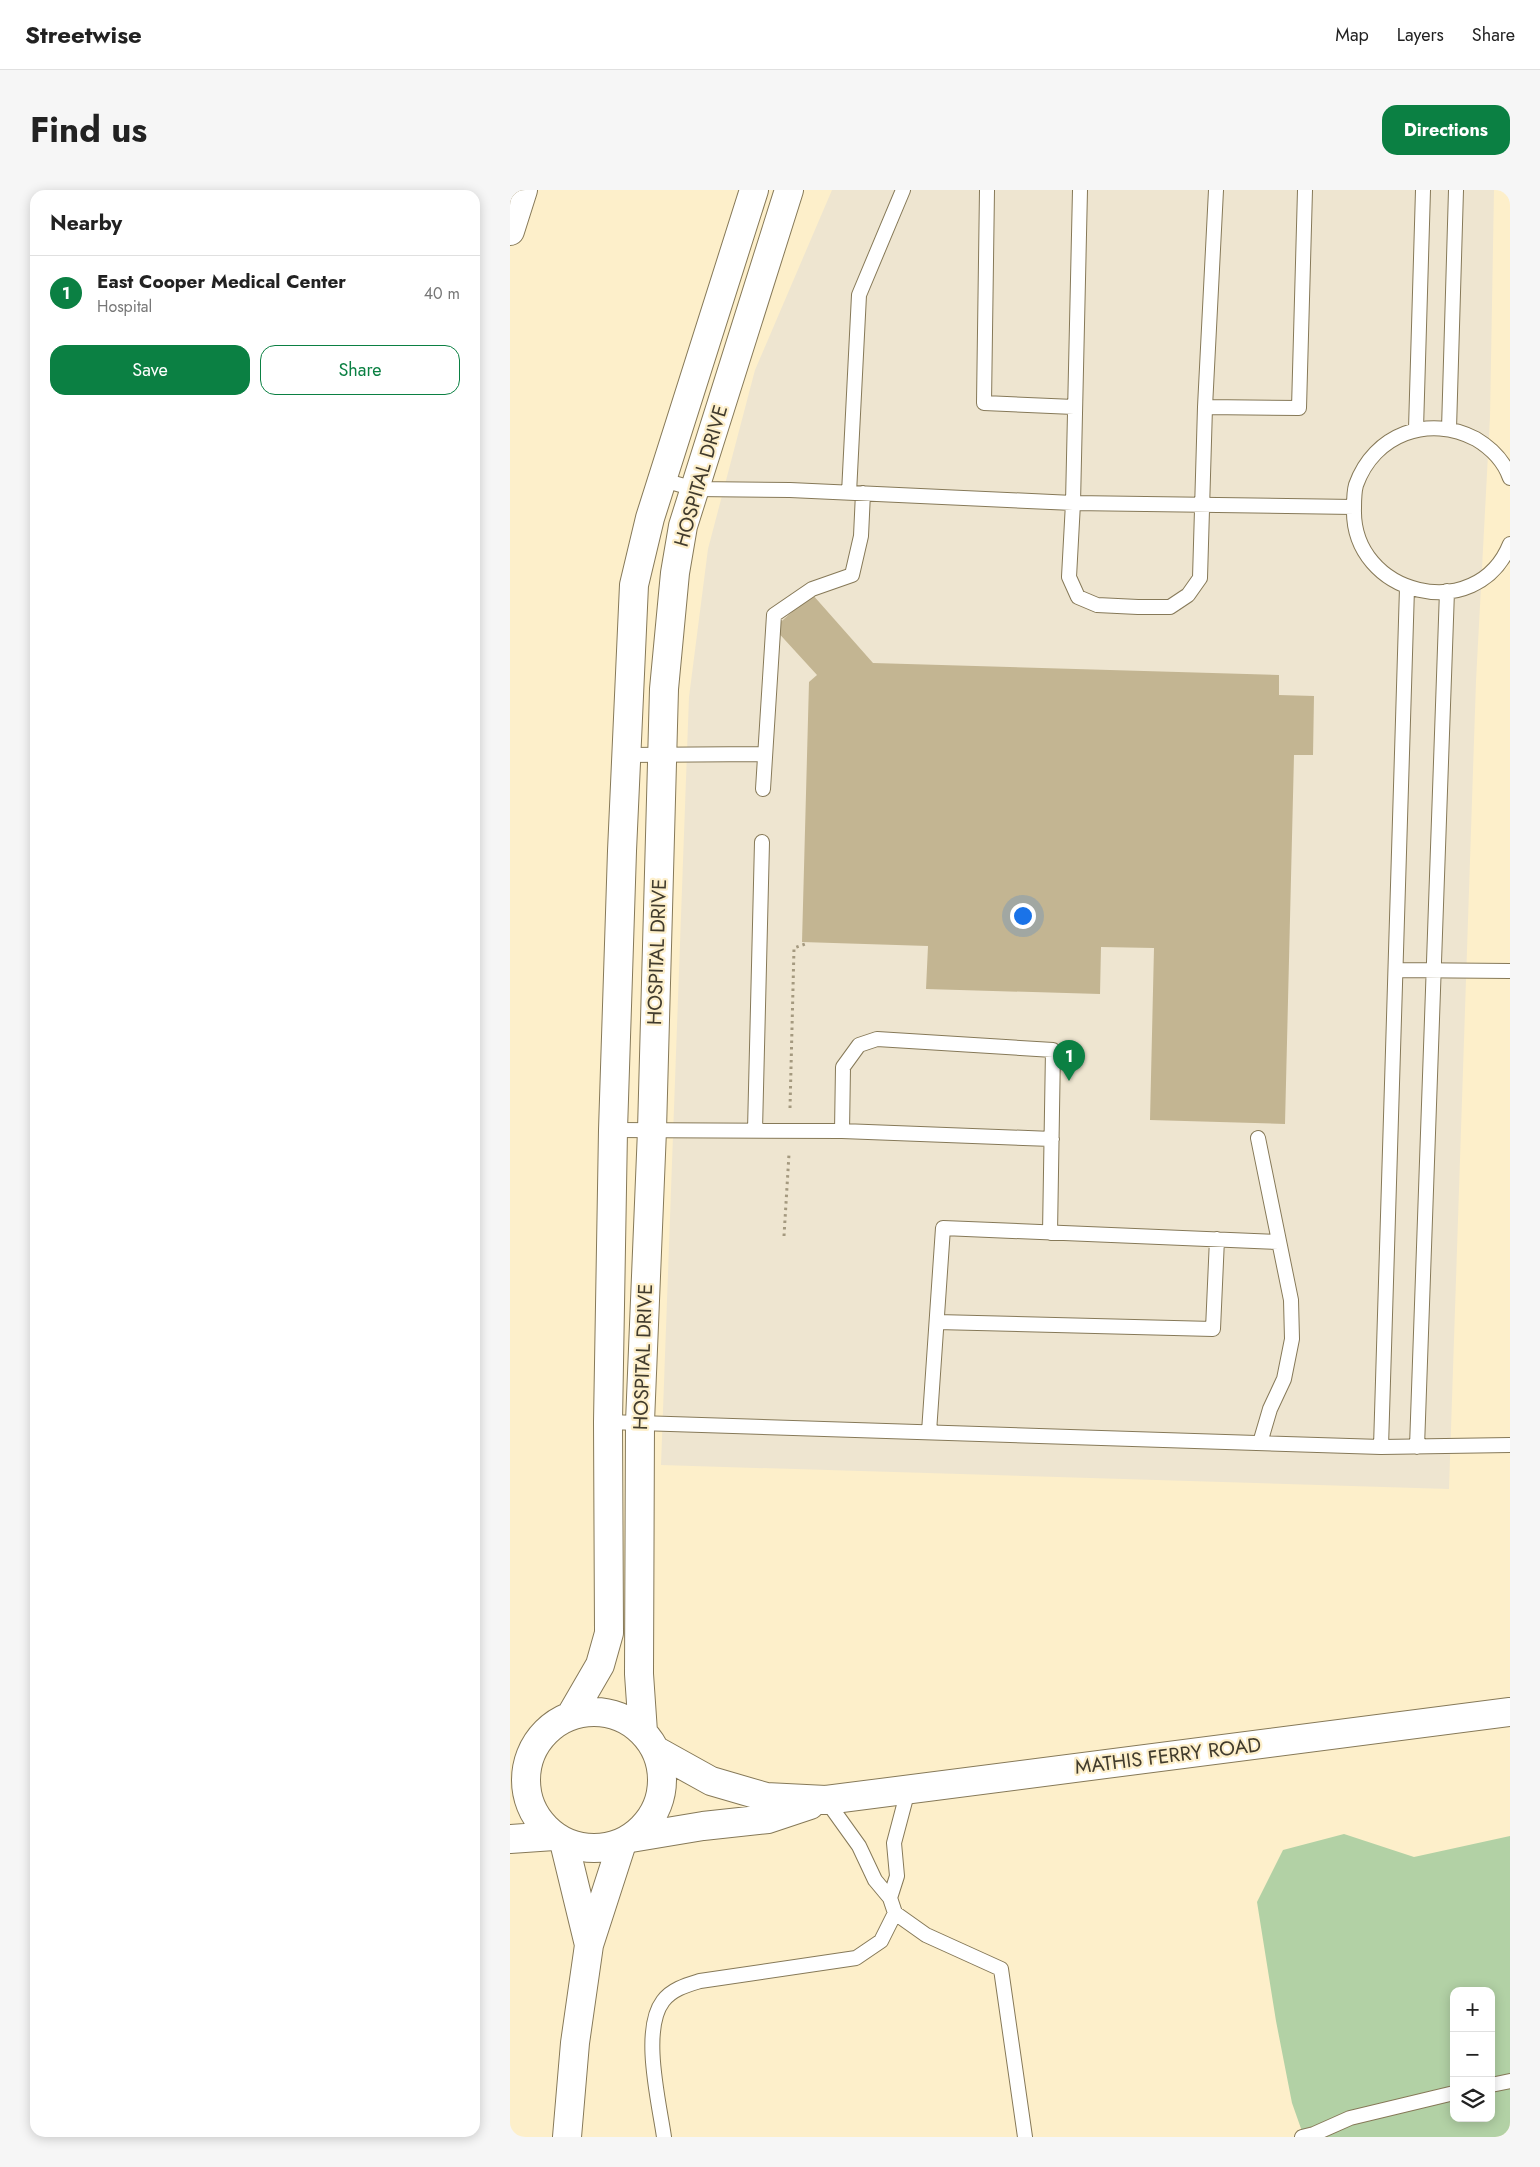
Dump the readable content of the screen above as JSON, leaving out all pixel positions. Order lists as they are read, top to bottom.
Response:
{
  "streets": {
    "main road": ["HOSPITAL DRIVE", "MATHIS FERRY ROAD"]
  },
  "crossings": [
    ["HOSPITAL DRIVE", "MATHIS FERRY ROAD"]
  ],
  "page": {
    "header": "Streetwise",
    "nav": ["Map", "Layers", "Share"],
    "title": "Find us",
    "buttons": [
      "Directions",
      ["Save", "Share"]
    ],
    "heading": "Nearby",
    "list": [
      {
        "mark": "1",
        "name": "East Cooper Medical Center",
        "note": "Hospital",
        "value": "40 m"
      }
    ],
    "pins": "1",
    "map_buttons": ["+", "−"]
  }
}
